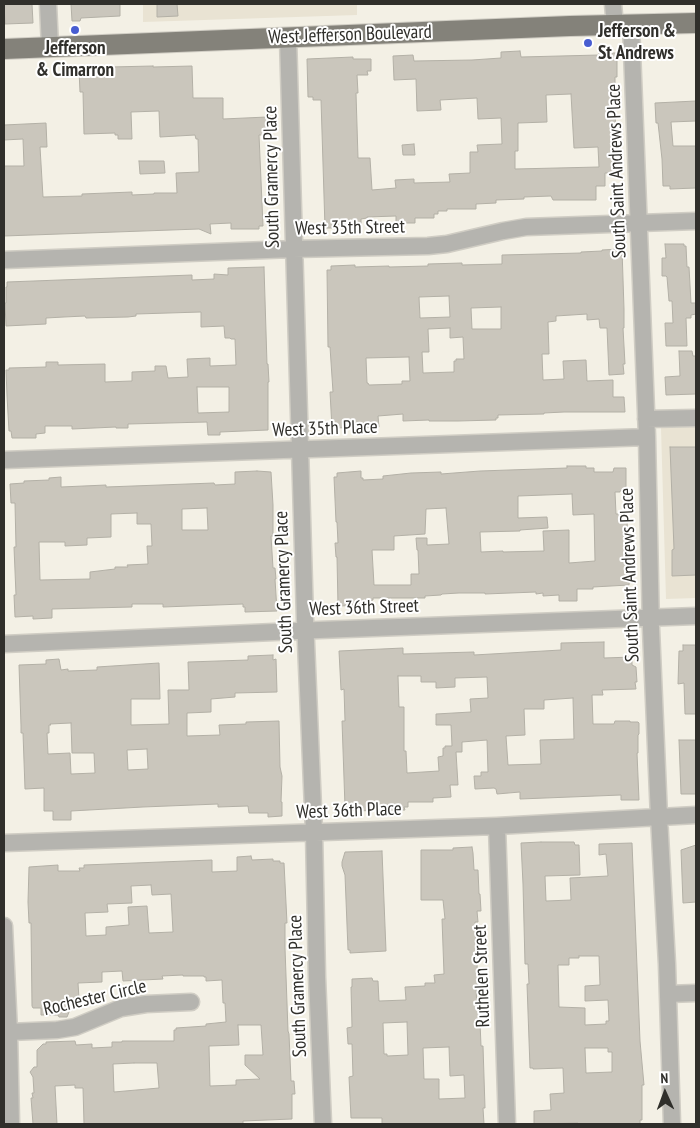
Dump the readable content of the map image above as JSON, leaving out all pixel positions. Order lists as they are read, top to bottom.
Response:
{
  "streets": {
    "main road": ["West Jefferson Boulevard"],
    "street": [
      "South Saint Andrews Place",
      "South Gramercy Place",
      "West 35th Street",
      "West 35th Place",
      "West 36th Street",
      "West 36th Place",
      "Ruthelen Street",
      "Rochester Circle"
    ]
  },
  "crossings": [
    ["West Jefferson Boulevard", "South Saint Andrews Place"],
    ["West Jefferson Boulevard", "South Gramercy Place"],
    ["South Saint Andrews Place", "West 35th Street"],
    ["South Saint Andrews Place", "West 35th Place"],
    ["South Saint Andrews Place", "West 36th Street"],
    ["South Saint Andrews Place", "West 36th Place"],
    ["South Gramercy Place", "West 35th Street"],
    ["South Gramercy Place", "West 35th Place"],
    ["South Gramercy Place", "West 36th Street"],
    ["South Gramercy Place", "West 36th Place"],
    ["West 36th Place", "Ruthelen Street"]
  ],
  "places": ["Jefferson & Cimarron", "Jefferson & St Andrews"],
  "north": "top"
}
